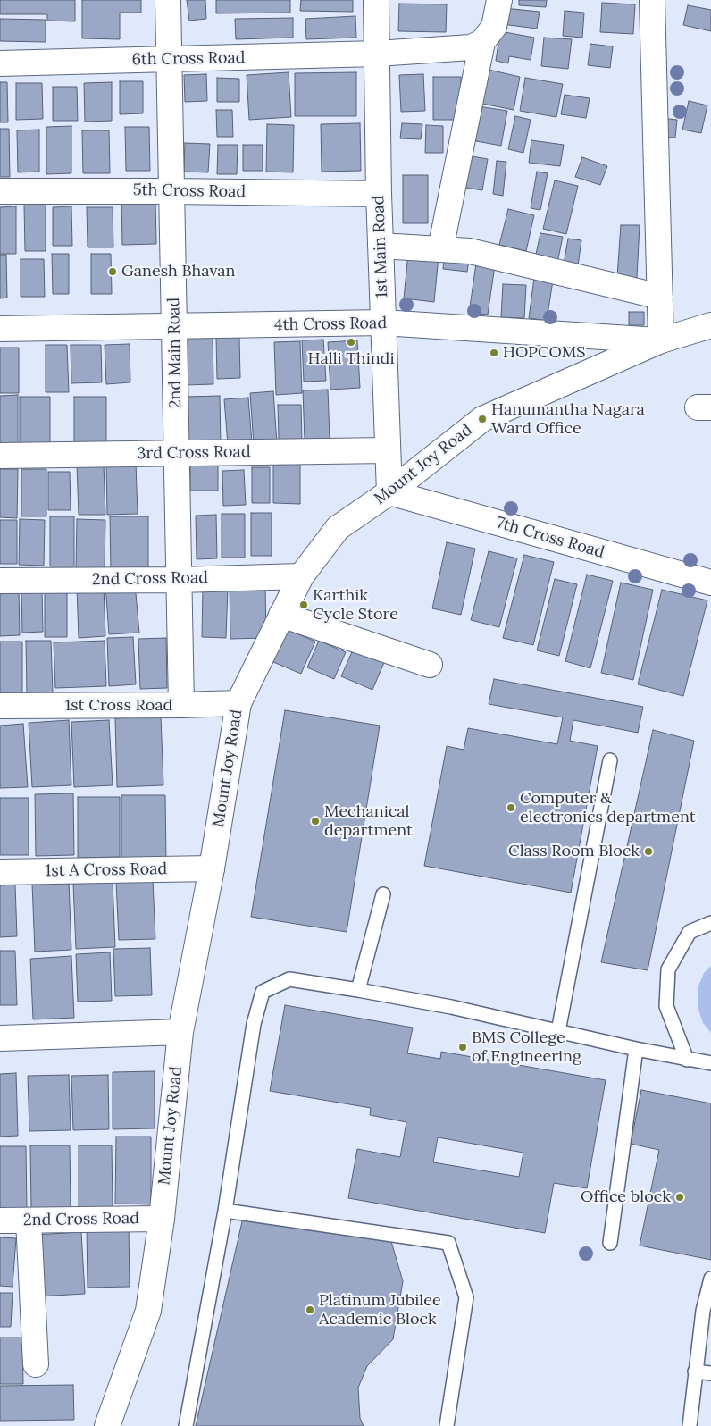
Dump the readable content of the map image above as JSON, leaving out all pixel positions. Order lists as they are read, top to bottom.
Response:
{
  "streets": {
    "street": [
      "6th Cross Road",
      "5th Cross Road",
      "1st Main Road",
      "4th Cross Road",
      "2nd Main Road",
      "3rd Cross Road",
      "Mount Joy Road",
      "7th Cross Road",
      "2nd Cross Road",
      "1st Cross Road",
      "1st A Cross Road"
    ]
  },
  "crossings": [
    ["6th Cross Road", "1st Main Road"],
    ["6th Cross Road", "2nd Main Road"],
    ["5th Cross Road", "1st Main Road"],
    ["5th Cross Road", "2nd Main Road"],
    ["1st Main Road", "4th Cross Road"],
    ["1st Main Road", "3rd Cross Road"],
    ["1st Main Road", "Mount Joy Road"],
    ["1st Main Road", "7th Cross Road"],
    ["4th Cross Road", "2nd Main Road"],
    ["4th Cross Road", "Mount Joy Road"],
    ["2nd Main Road", "3rd Cross Road"],
    ["2nd Main Road", "2nd Cross Road"],
    ["2nd Main Road", "1st Cross Road"],
    ["Mount Joy Road", "7th Cross Road"],
    ["Mount Joy Road", "2nd Cross Road"],
    ["Mount Joy Road", "1st Cross Road"],
    ["Mount Joy Road", "1st A Cross Road"]
  ],
  "places": [
    "Ganesh Bhavan",
    "Halli Thindi",
    "HOPCOMS",
    "Hanumantha Nagara Ward Office",
    "Karthik Cycle Store",
    "Computer & electronics department",
    "Mechanical department",
    "Class Room Block",
    "BMS College of Engineering",
    "Office block",
    "Platinum Jubilee Academic Block"
  ]
}
